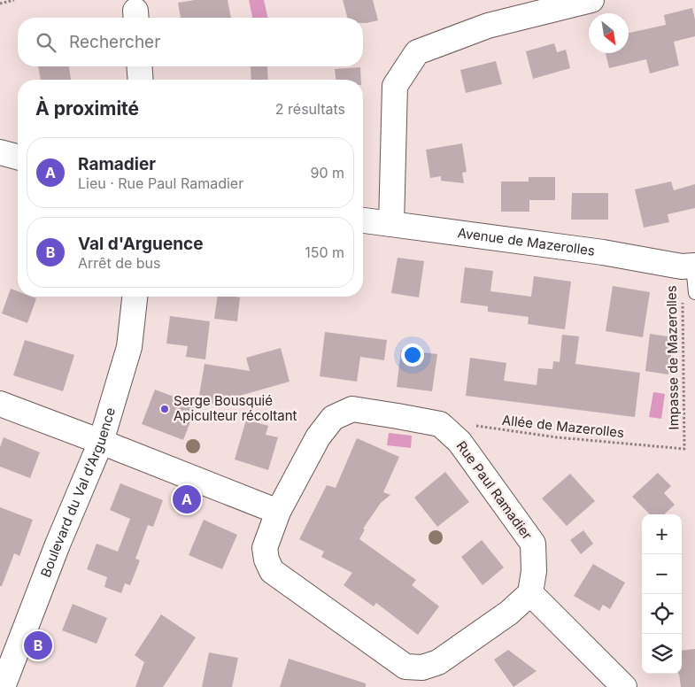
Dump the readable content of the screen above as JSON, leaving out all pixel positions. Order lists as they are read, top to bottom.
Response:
{
  "streets": {
    "street": ["Avenue de Mazerolles", "Rue Paul Ramadier", "Boulevard du Val d'Arguence"],
    "path": ["Impasse de Mazerolles", "Allée de Mazerolles"]
  },
  "crossings": [
    ["Impasse de Mazerolles", "Allée de Mazerolles"],
    ["Allée de Mazerolles", "Rue Paul Ramadier"]
  ],
  "places": ["Serge Bousquié Apiculteur récoltant"],
  "north": "bottom right",
  "page": {
    "search": "Rechercher",
    "heading": ["À proximité", "2 résultats"],
    "list": [
      {
        "mark": "A",
        "name": "Ramadier",
        "note": "Lieu · Rue Paul Ramadier",
        "value": "90 m"
      },
      {
        "mark": "B",
        "name": "Val d'Arguence",
        "note": "Arrêt de bus",
        "value": "150 m"
      }
    ],
    "pins": ["A", "B"],
    "map_buttons": ["+", "−"]
  }
}
